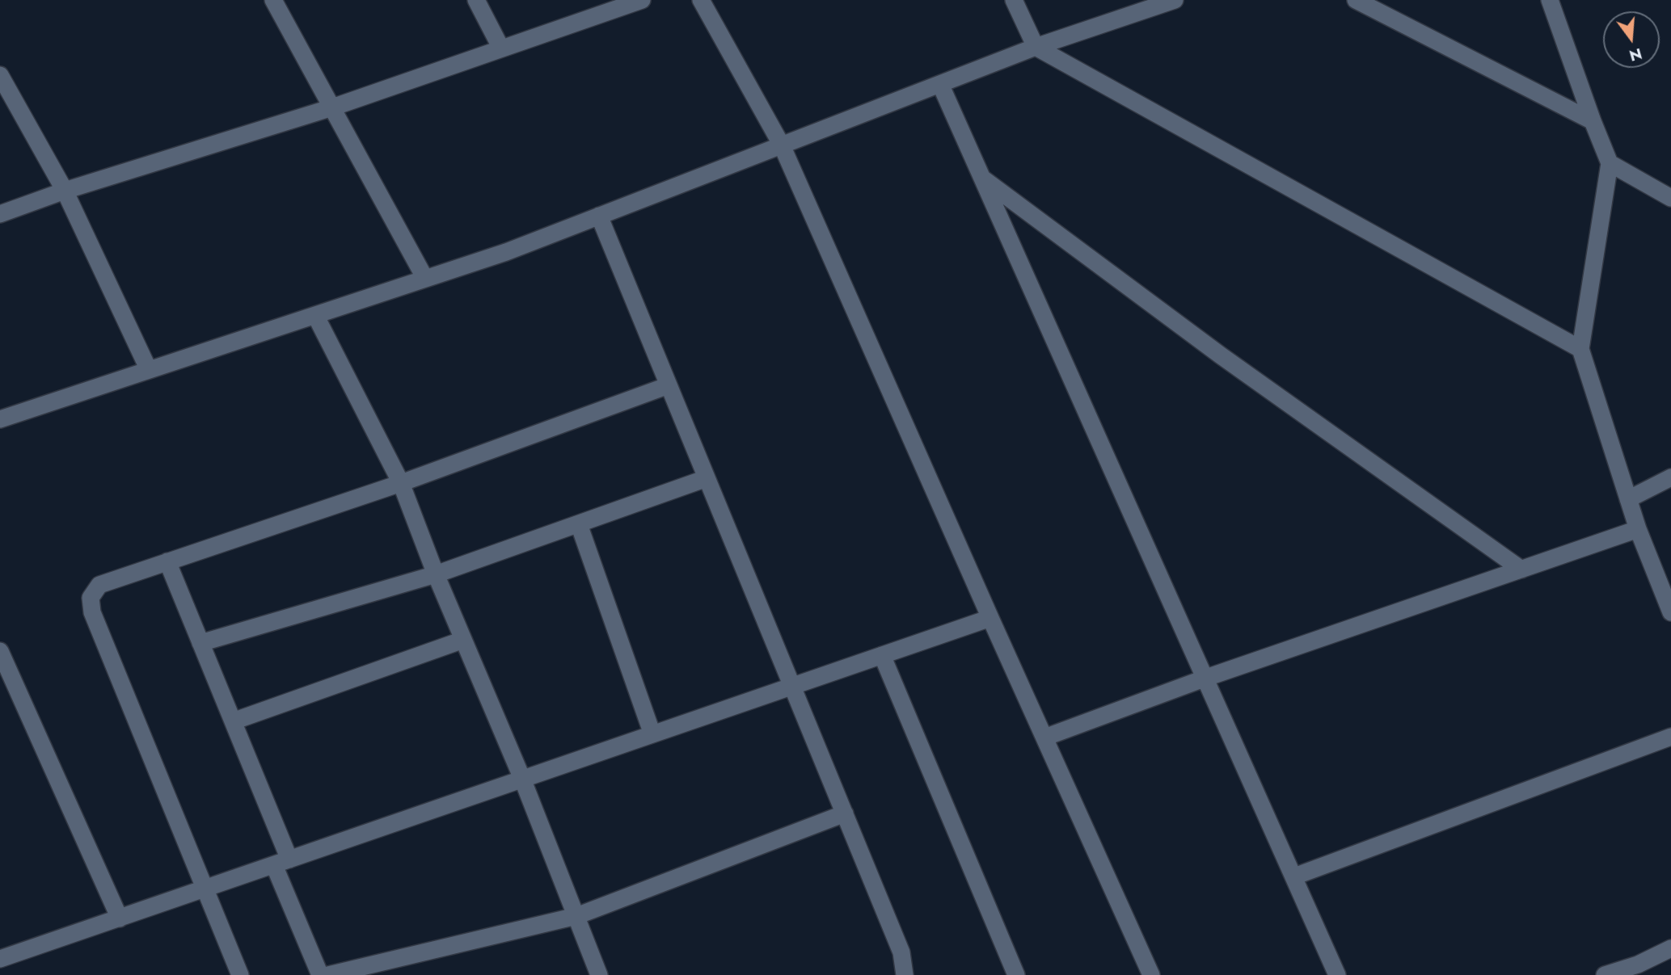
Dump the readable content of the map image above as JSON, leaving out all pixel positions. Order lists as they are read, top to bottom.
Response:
{
  "north": "bottom"
}
